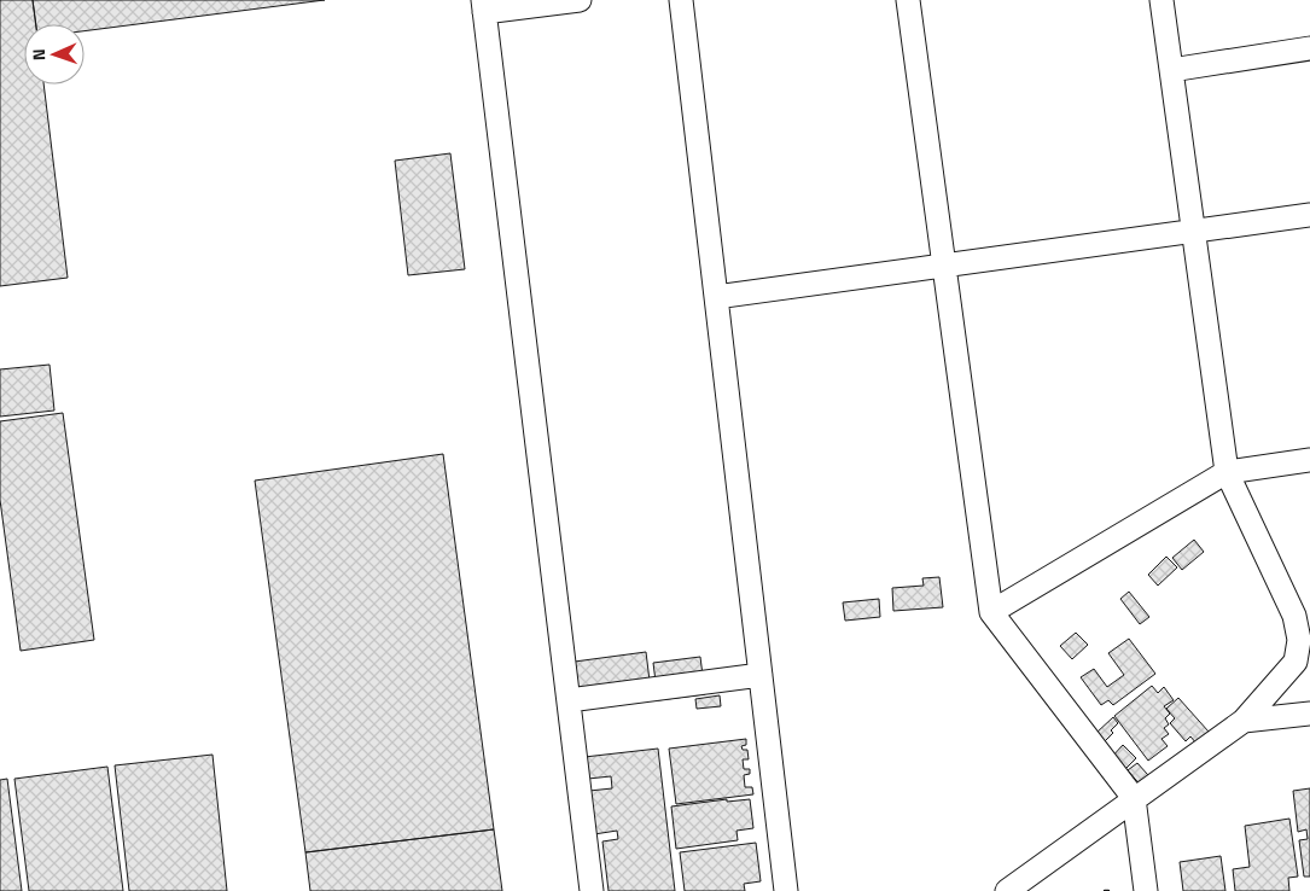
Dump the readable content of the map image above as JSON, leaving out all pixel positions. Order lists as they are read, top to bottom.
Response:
{
  "north": "left"
}
